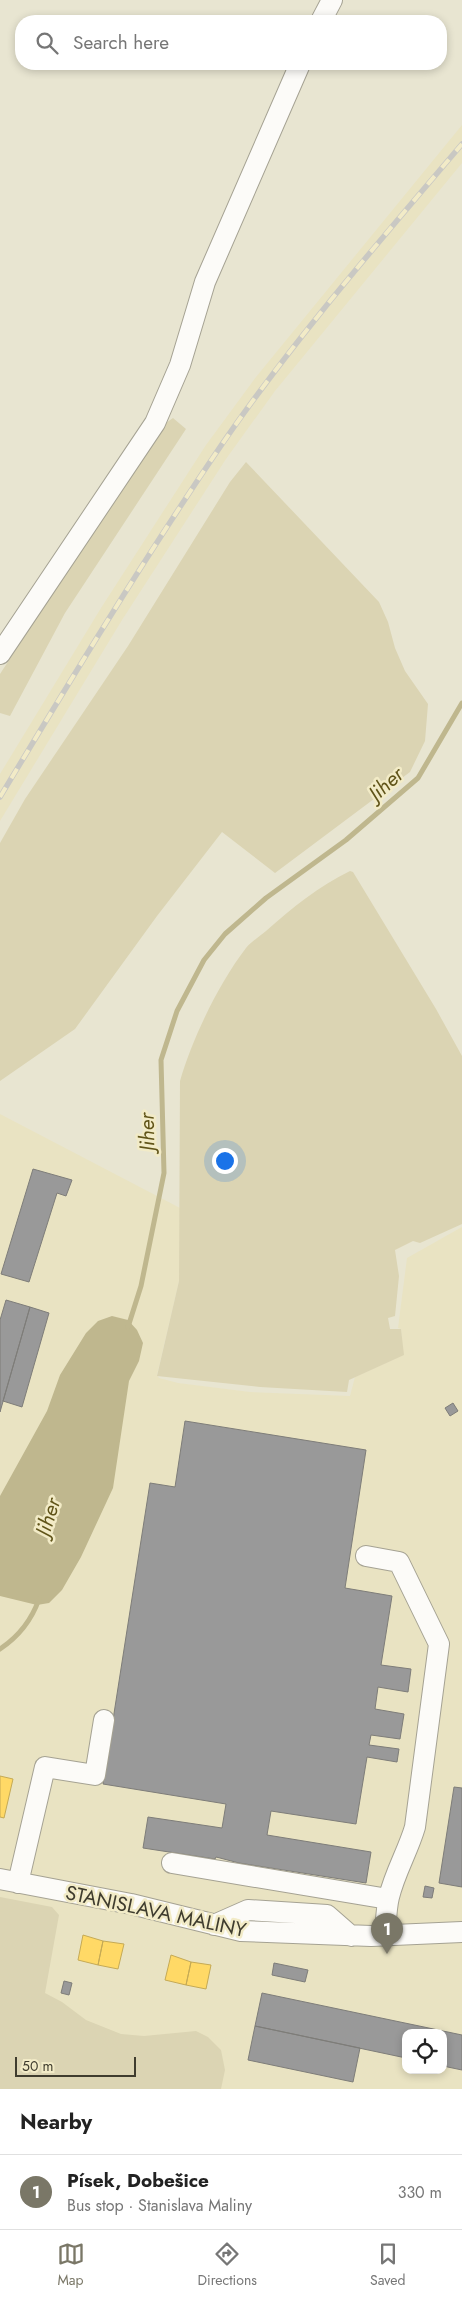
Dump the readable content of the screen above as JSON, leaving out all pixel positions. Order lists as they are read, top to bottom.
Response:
{
  "streets": {
    "street": ["STANISLAVA MALINY"]
  },
  "water": ["Jiher"],
  "scale_bar": "50 m",
  "page": {
    "search": "Search here",
    "pins": "1",
    "scale": "50 m",
    "heading": "Nearby",
    "list": [
      {
        "mark": "1",
        "name": "Písek, Dobešice",
        "note": "Bus stop · Stanislava Maliny",
        "value": "330 m"
      }
    ],
    "nav": ["Map", "Directions", "Saved"]
  }
}
